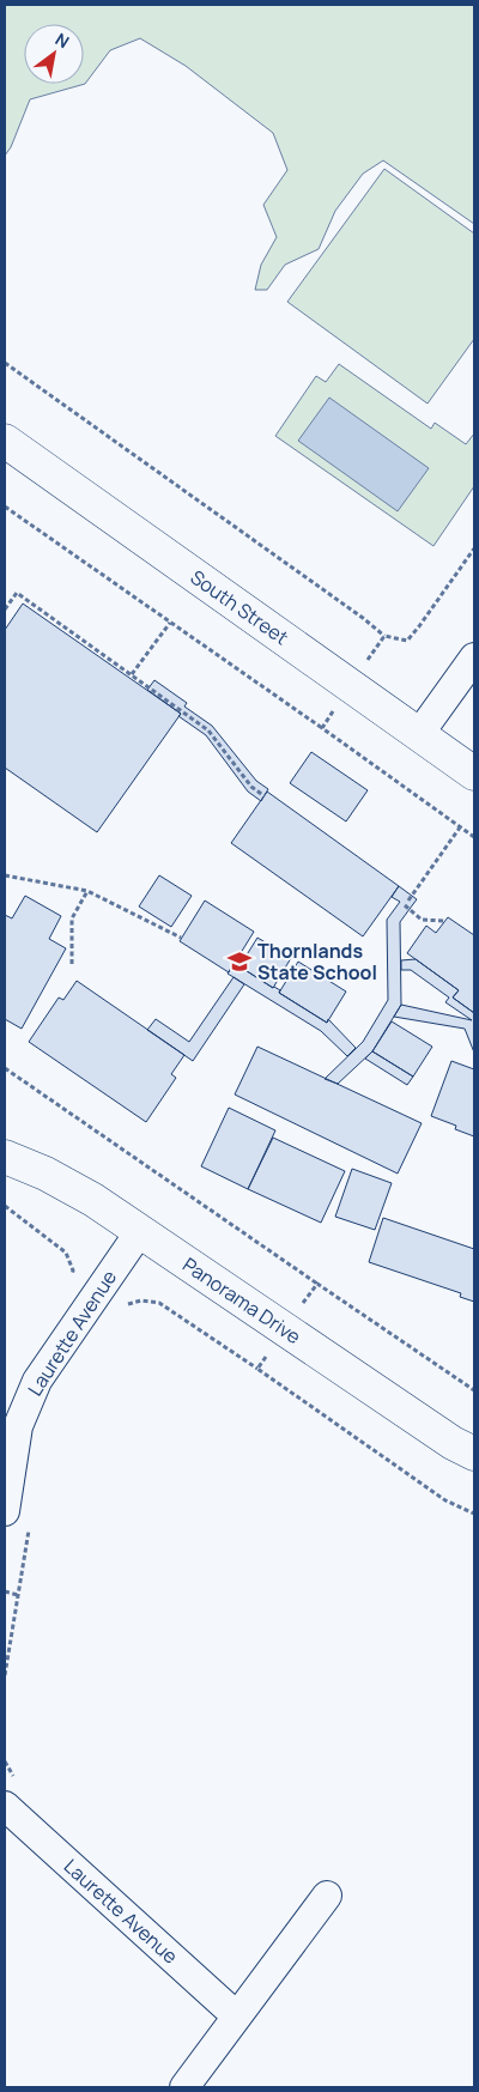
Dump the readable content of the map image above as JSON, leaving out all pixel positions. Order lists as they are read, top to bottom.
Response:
{
  "streets": {
    "street": ["South Street", "Panorama Drive", "Laurette Avenue"]
  },
  "crossings": [
    ["Panorama Drive", "Laurette Avenue"]
  ],
  "places": {
    "school or university": ["Thornlands State School"]
  },
  "north": "top right"
}
